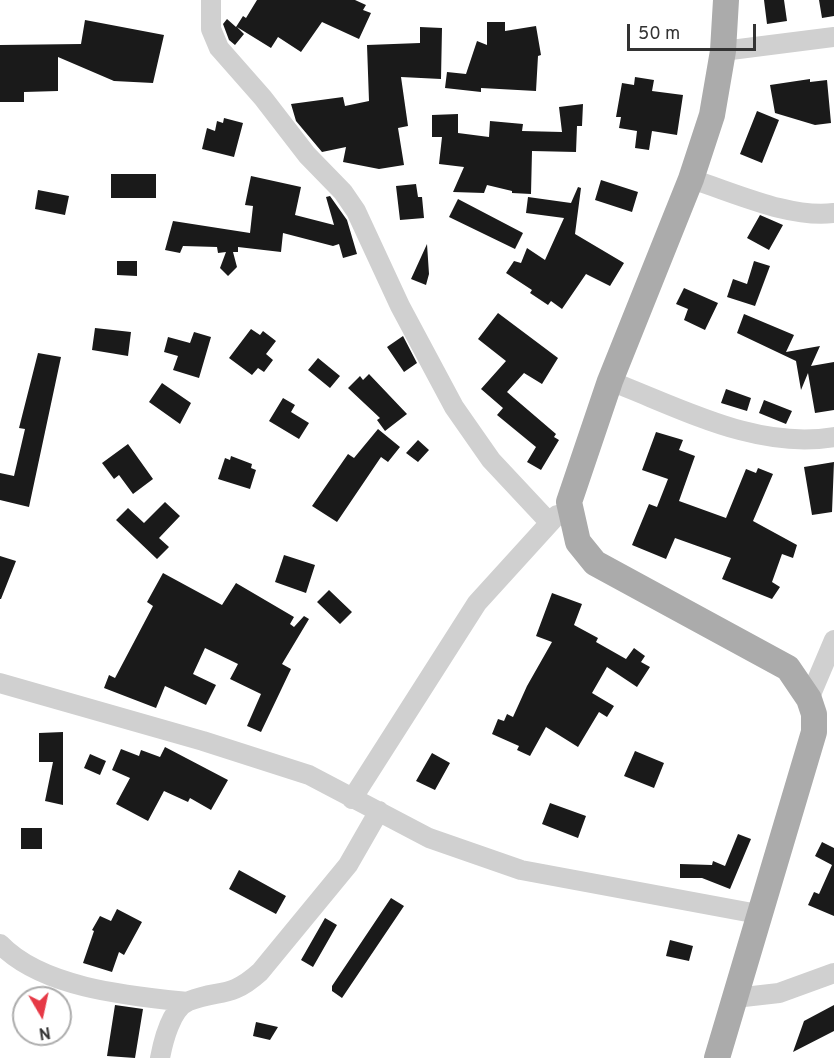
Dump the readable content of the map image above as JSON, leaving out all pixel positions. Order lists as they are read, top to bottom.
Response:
{
  "scale_bar": "50 m",
  "north": "bottom"
}
